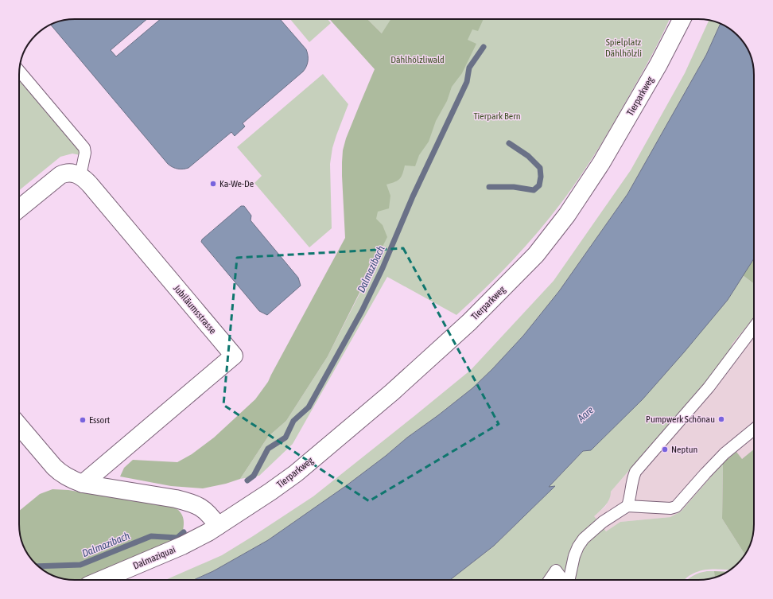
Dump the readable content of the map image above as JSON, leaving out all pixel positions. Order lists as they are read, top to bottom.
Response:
{
  "streets": {
    "street": ["Tierparkweg", "Jubiläumsstrasse", "Dalmaziquai"]
  },
  "crossings": [
    ["Tierparkweg", "Dalmaziquai"]
  ],
  "water": ["Dalmazibach", "Aare"],
  "parks": ["Spielplatz Dählhölzli", "Dählhölzliwald", "Tierpark Bern"],
  "places": [
    "Ka-We-De",
    "Pumpwerk Schönau",
    "Essort",
    "Neptun"
  ]
}
